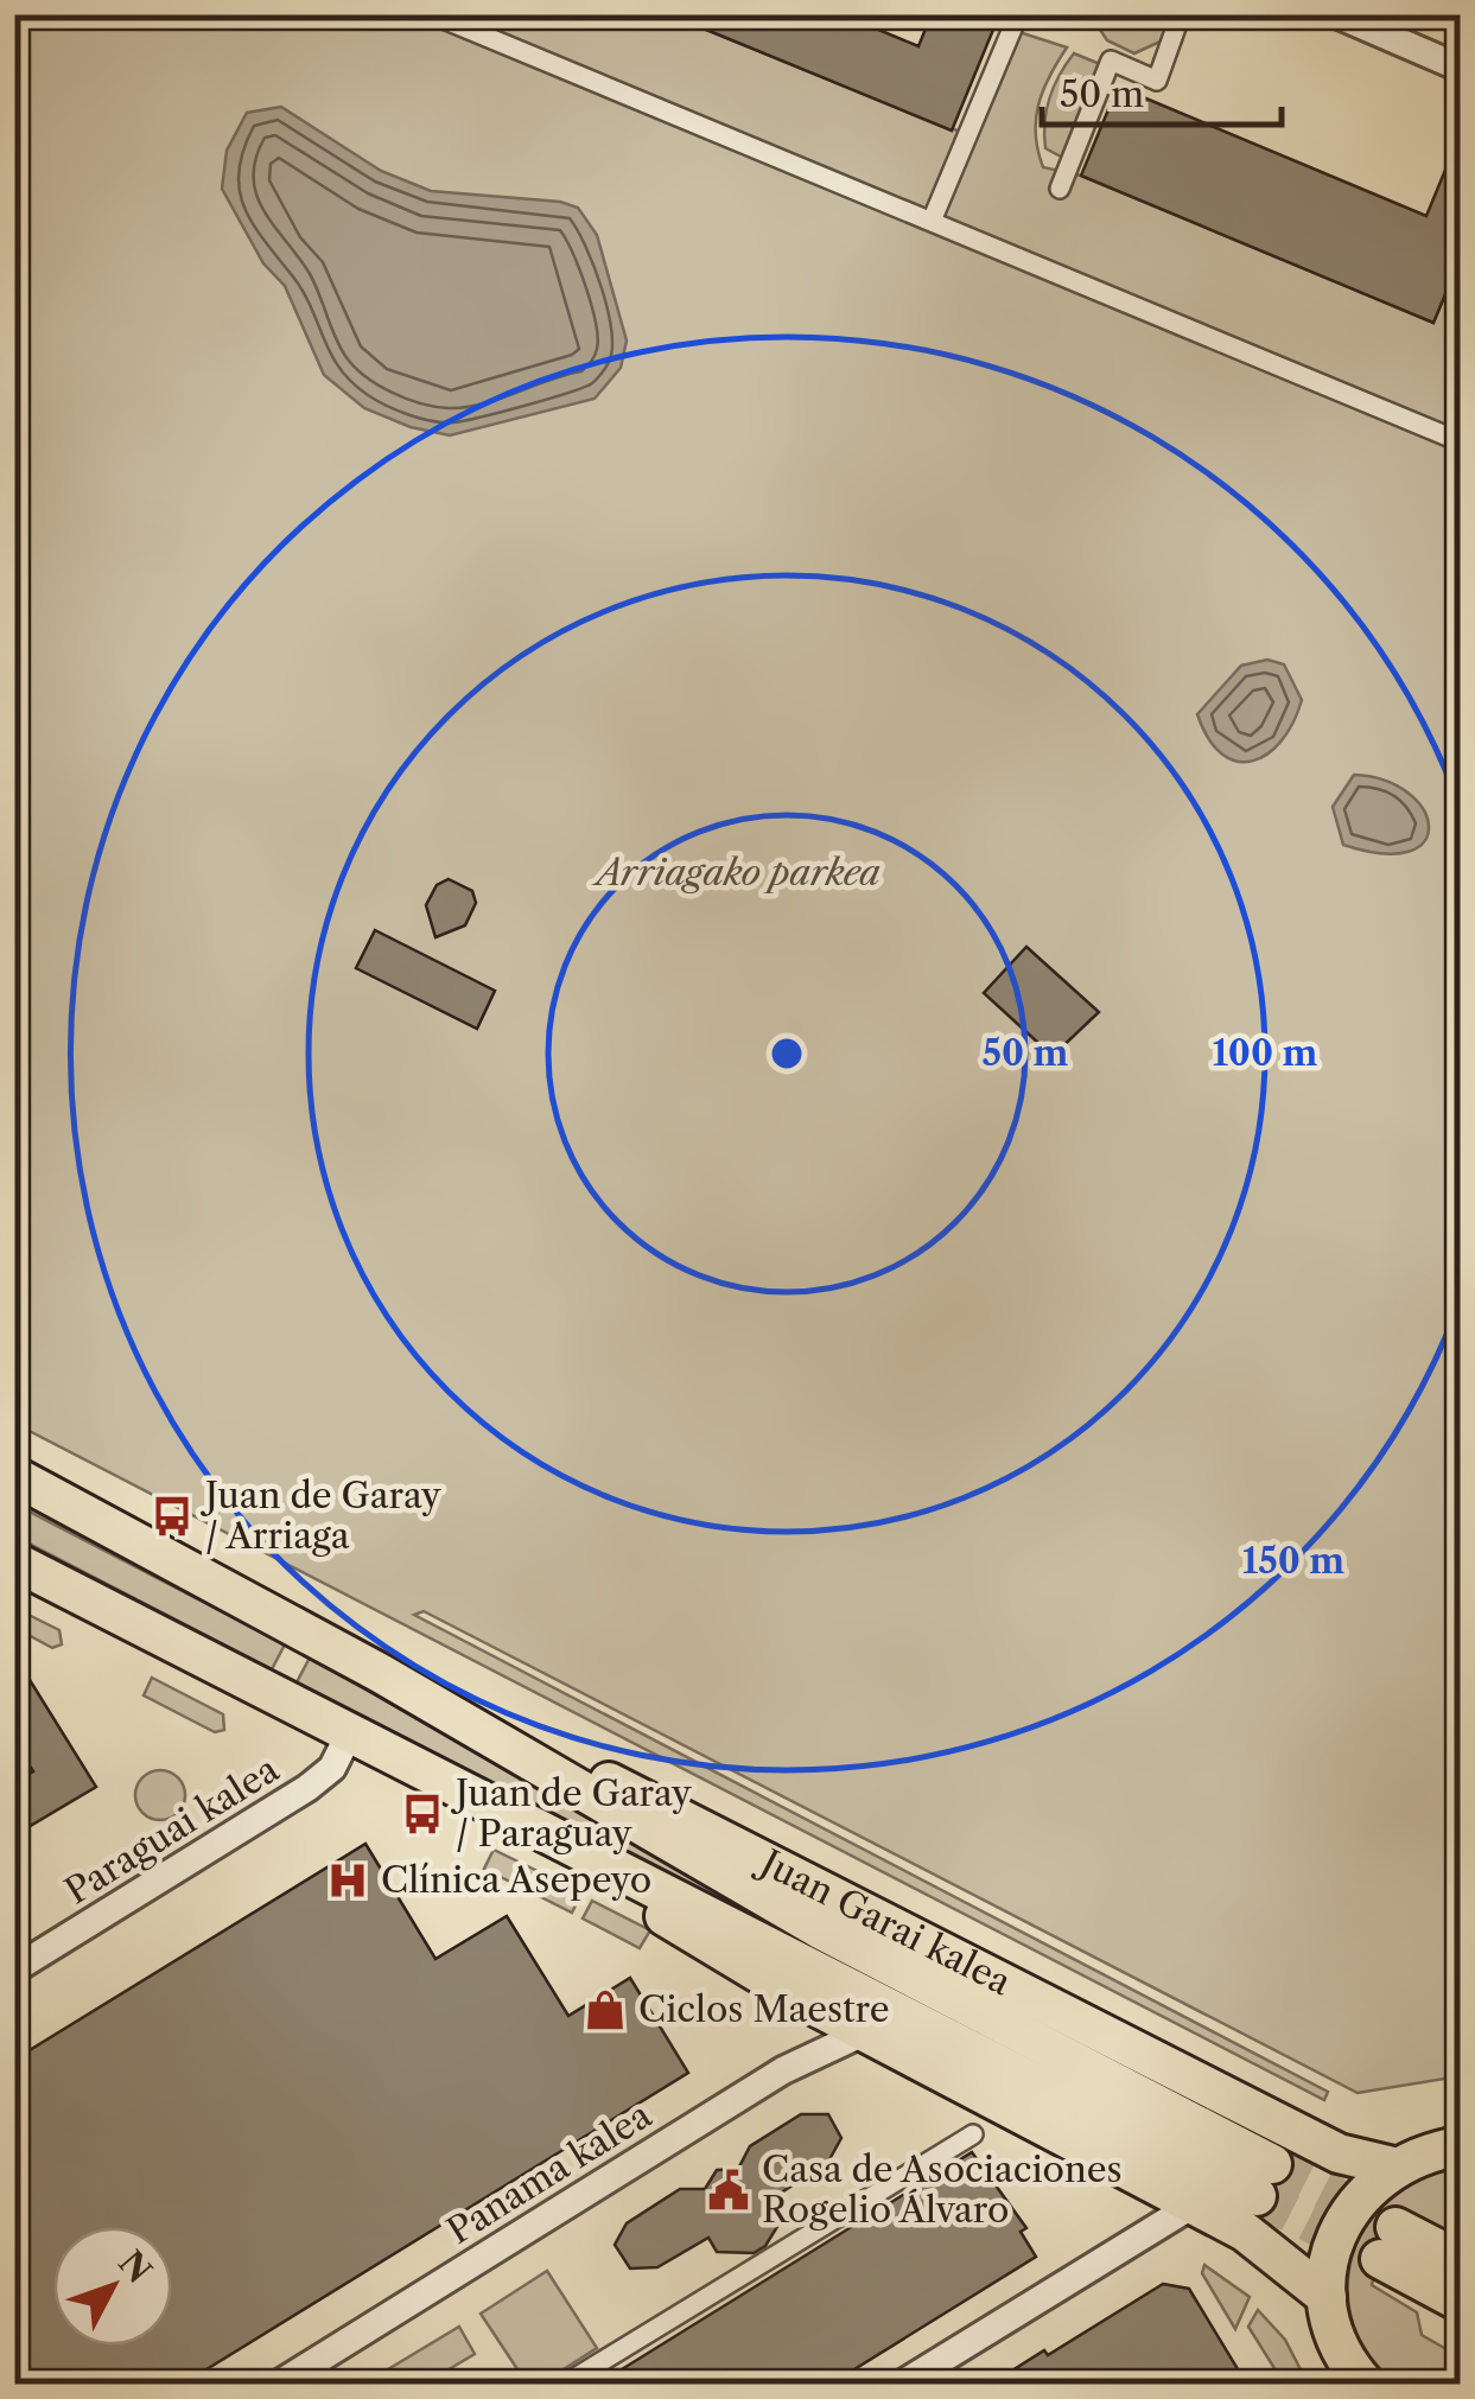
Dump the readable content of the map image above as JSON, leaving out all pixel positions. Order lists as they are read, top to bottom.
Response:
{
  "streets": {
    "main road": ["Juan Garai kalea"],
    "street": ["Paraguai kalea", "Panama kalea"]
  },
  "crossings": [
    ["Paraguai kalea", "Juan Garai kalea"],
    ["Juan Garai kalea", "Panama kalea"]
  ],
  "parks": ["Arriagako parkea"],
  "places": {
    "bus stop": ["Juan de Garay / Arriaga", "Juan de Garay / Paraguay"],
    "hospital": ["Clínica Asepeyo"],
    "shop": ["Ciclos Maestre"],
    "public building": ["Casa de Asociaciones Rogelio Álvaro"]
  },
  "scale_bar": "50 m",
  "north": "top right",
  "rings": ["50 m", "100 m", "150 m"]
}
